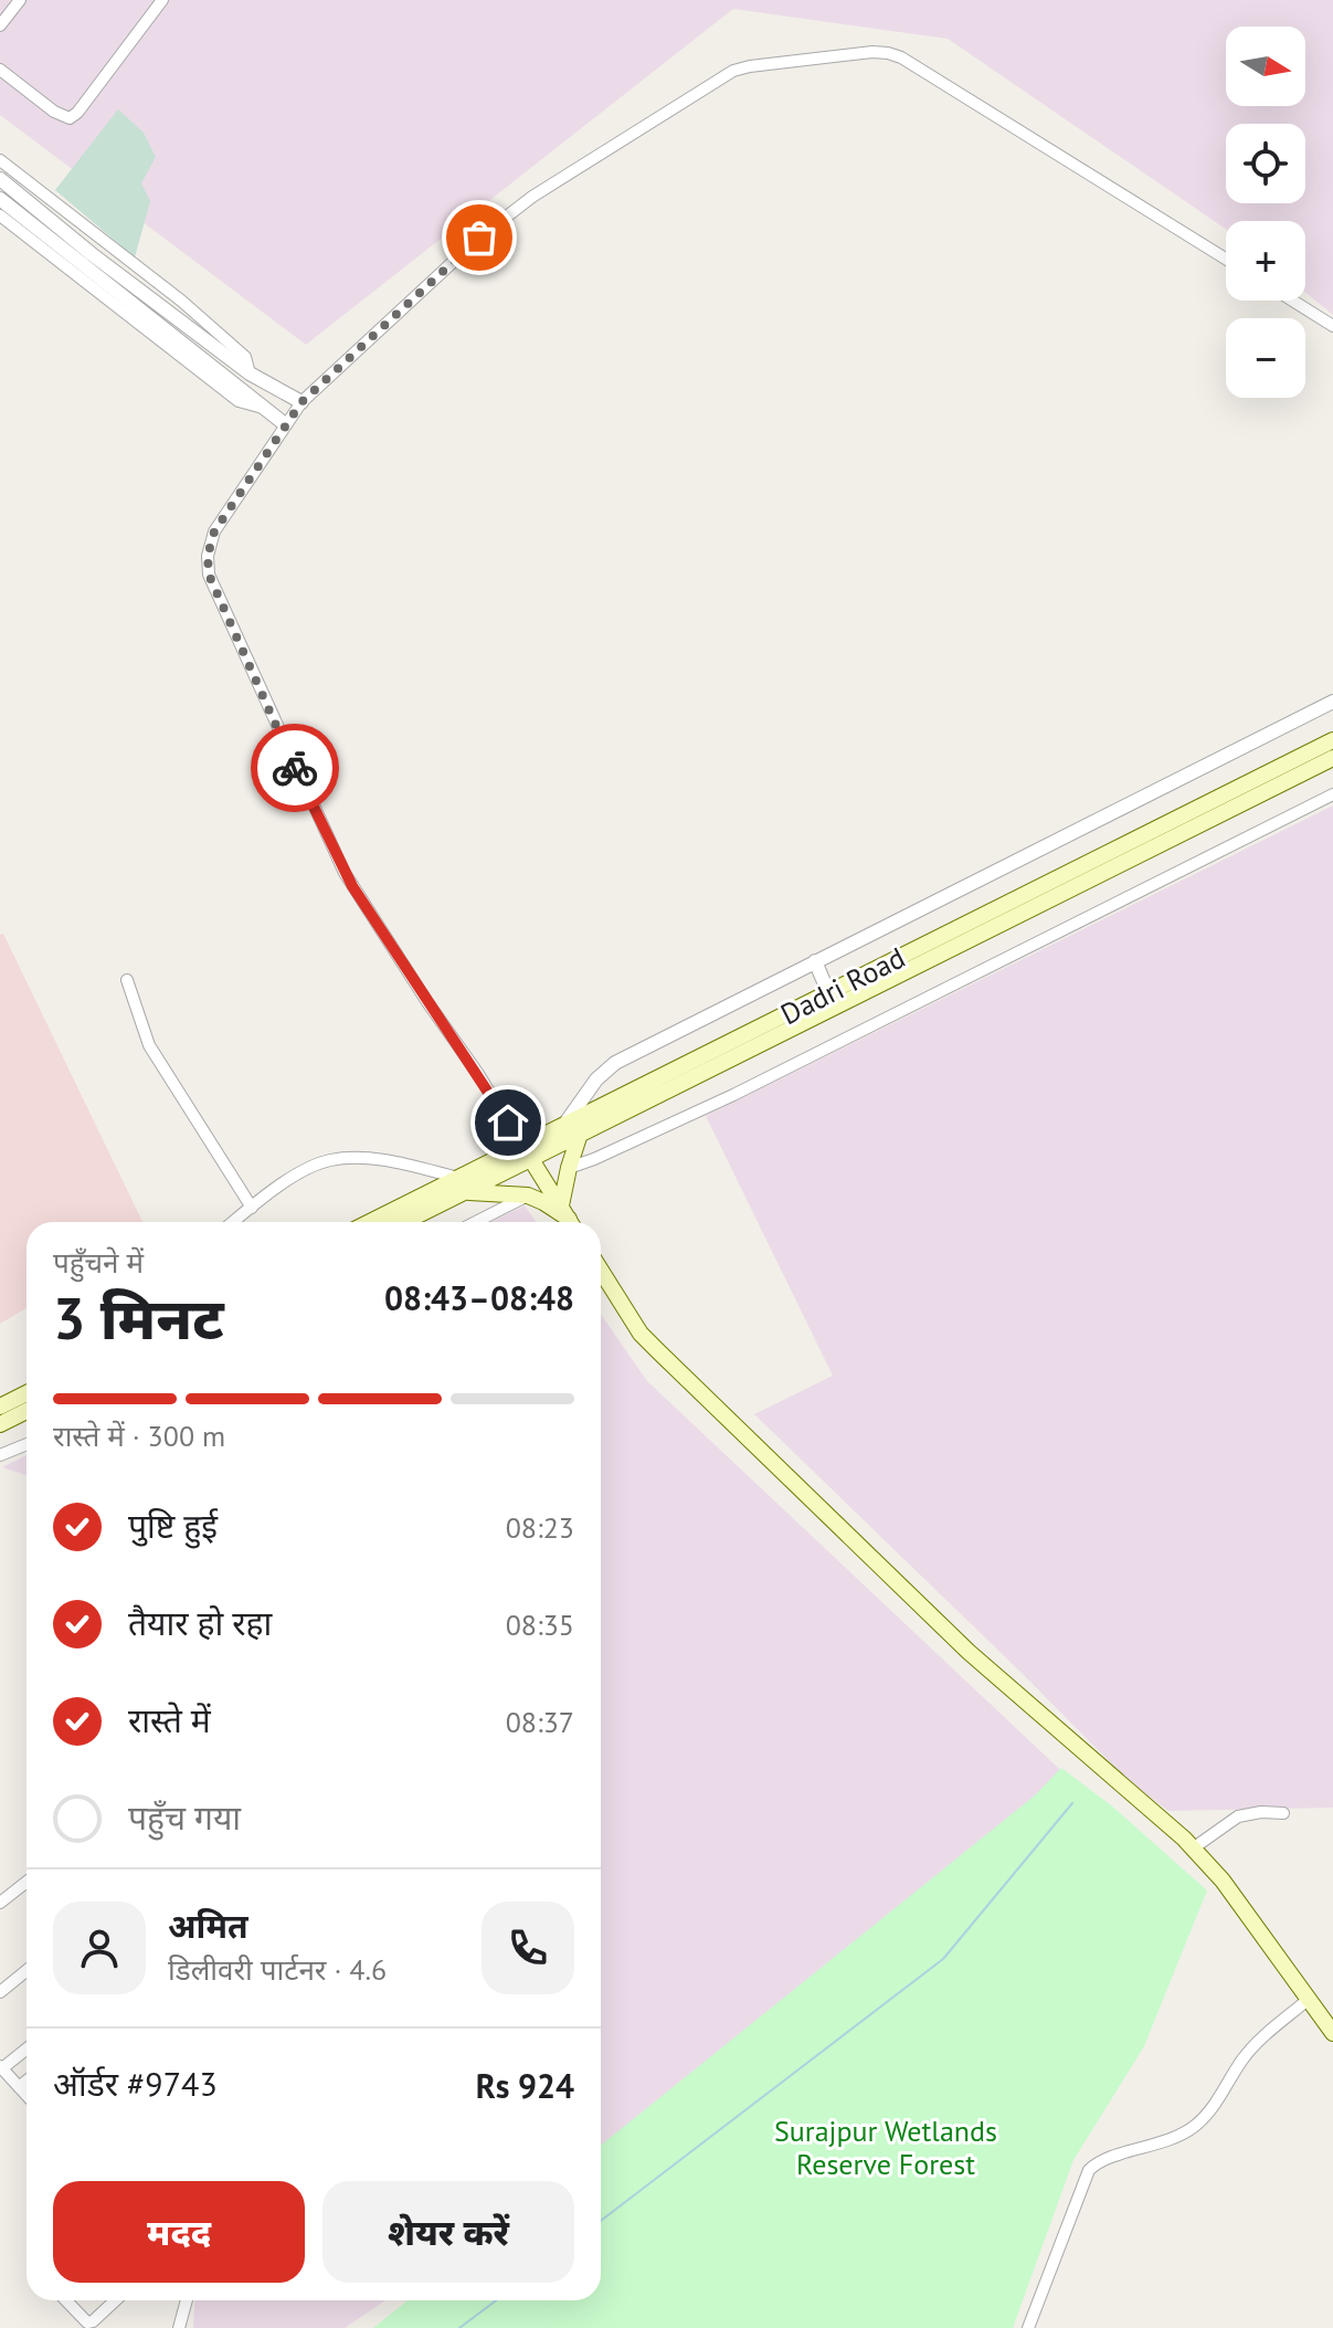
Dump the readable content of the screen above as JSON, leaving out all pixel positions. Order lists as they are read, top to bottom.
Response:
{
  "streets": {
    "main road": ["Dadri Road"]
  },
  "parks": ["Surajpur Wetlands Reserve Forest"],
  "north": "right",
  "page": {
    "map_buttons": ["+", "−"],
    "heading": ["3 मिनट", "पहुँचने में", "08:43–08:48"],
    "panel": [
      "अमित",
      "डिलीवरी पार्टनर · 4.6",
      "ऑर्डर #9743",
      "Rs 924"
    ],
    "bar": "रास्ते में · 300 m",
    "list": [
      ["पुष्टि हुई", "08:23"],
      ["तैयार हो रहा", "08:35"],
      ["रास्ते में", "08:37"],
      "पहुँच गया"
    ],
    "buttons": ["मदद", "शेयर करें"]
  }
}
